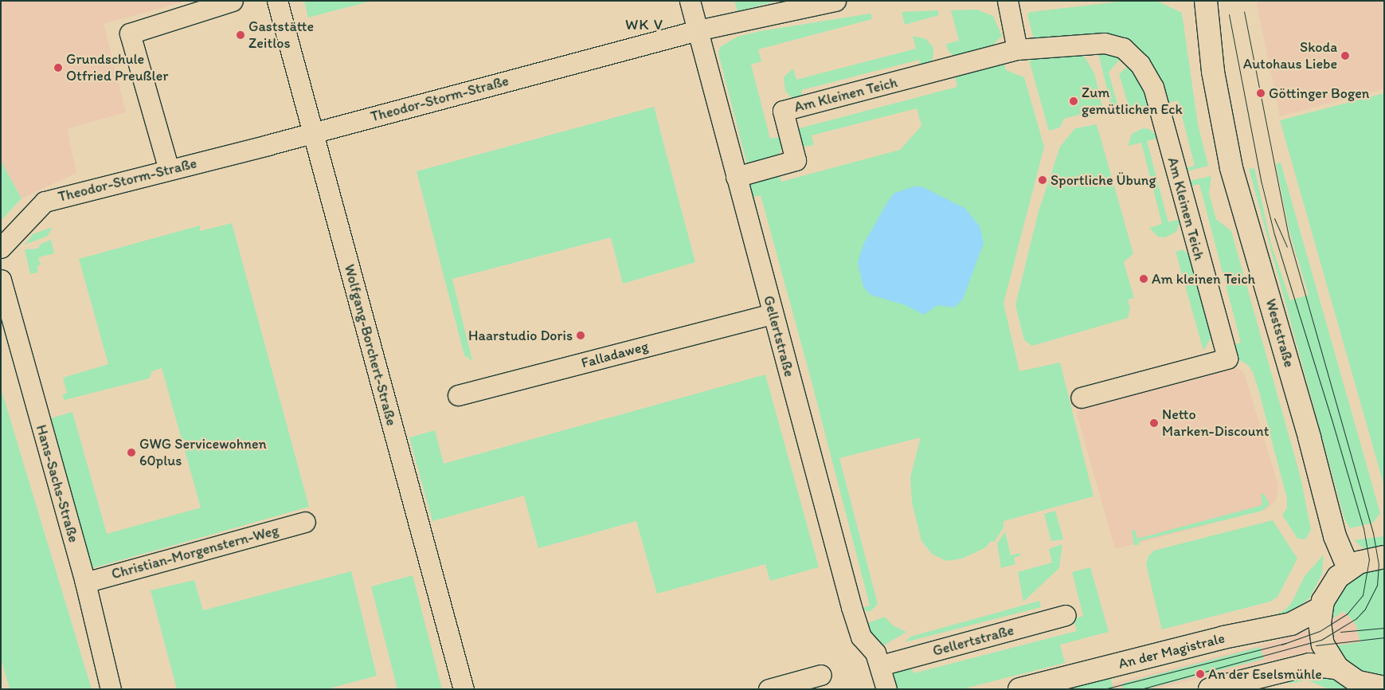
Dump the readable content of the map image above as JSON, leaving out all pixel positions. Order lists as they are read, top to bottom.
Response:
{
  "streets": {
    "main road": ["Weststraße", "An der Magistrale"],
    "street": [
      "Am Kleinen Teich",
      "Theodor-Storm-Straße",
      "Gellertstraße",
      "Wolfgang-Borchert-Straße",
      "Falladaweg",
      "Hans-Sachs-Straße",
      "Christian-Morgenstern-Weg"
    ]
  },
  "crossings": [
    ["Am Kleinen Teich", "Gellertstraße"],
    ["Theodor-Storm-Straße", "Gellertstraße"],
    ["Theodor-Storm-Straße", "Wolfgang-Borchert-Straße"],
    ["Gellertstraße", "Falladaweg"],
    ["Hans-Sachs-Straße", "Christian-Morgenstern-Weg"]
  ],
  "districts": ["WK V"],
  "places": [
    "Gaststätte Zeitlos",
    "Skoda Autohaus Liebe",
    "Grundschule Otfried Preußler",
    "Göttinger Bogen",
    "Zum gemütlichen Eck",
    "Sportliche Übung",
    "Am kleinen Teich",
    "Haarstudio Doris",
    "Netto Marken-Discount",
    "GWG Servicewohnen 60plus",
    "An der Eselsmühle"
  ]
}
